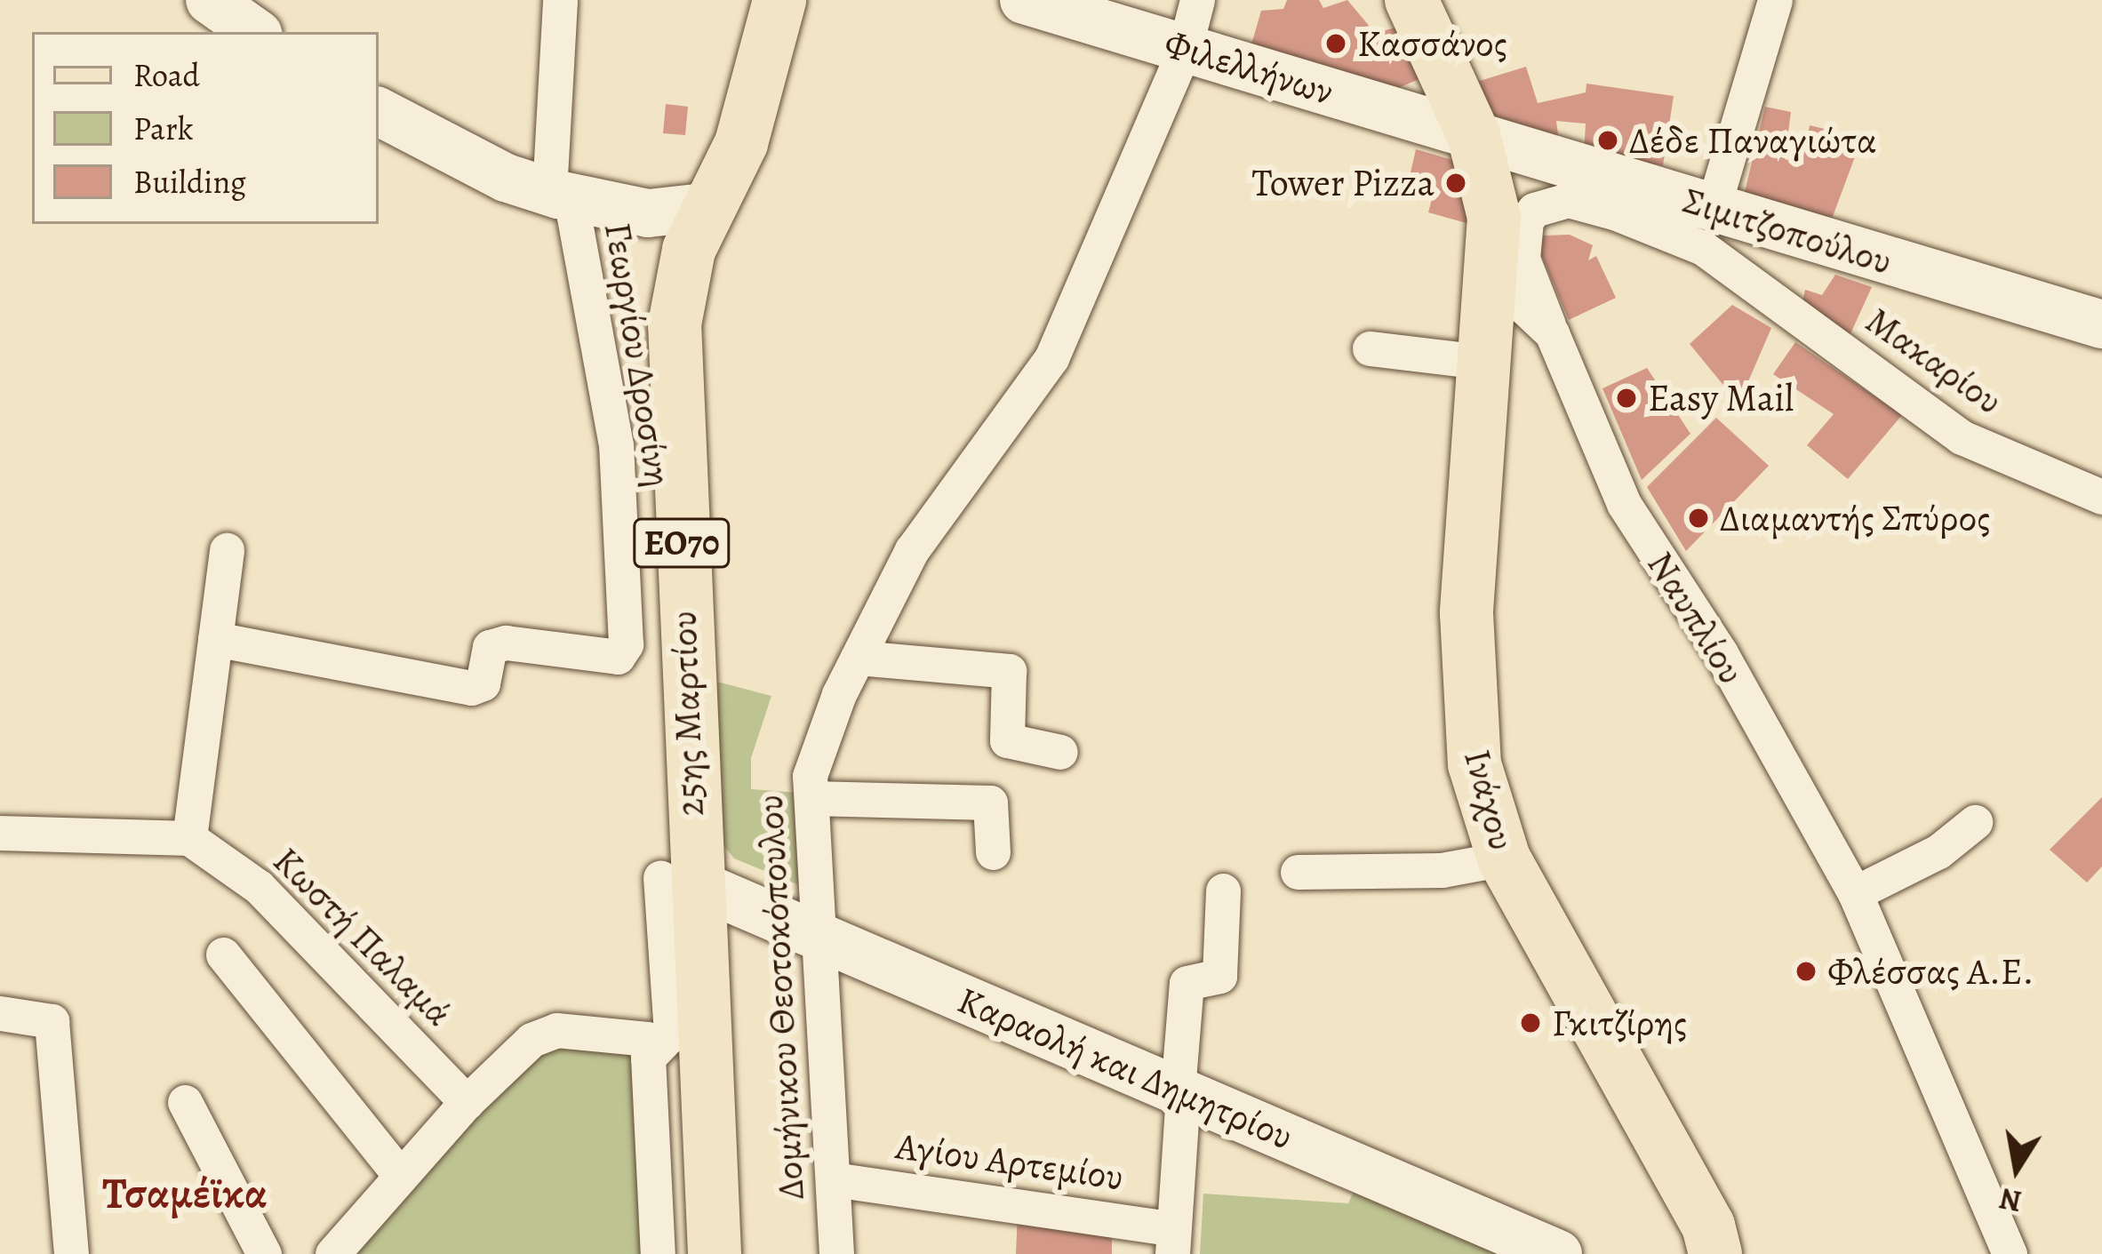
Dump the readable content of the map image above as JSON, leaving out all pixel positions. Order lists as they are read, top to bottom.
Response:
{
  "streets": {
    "main road": [
      "Φιλελλήνων",
      "Σιμιτζοπούλου",
      "ΕΟ70",
      "25ης Μαρτίου",
      "Ινάχου",
      "Καραολή και Δημητρίου"
    ],
    "street": [
      "Γεωργίου Δροσίνη",
      "Μακαρίου",
      "Ναυπλίου",
      "Κωστή Παλαμά",
      "Δομήνικου Θεοτοκόπουλου",
      "Αγίου Αρτεμίου"
    ]
  },
  "crossings": [
    ["Φιλελλήνων", "Σιμιτζοπούλου"],
    ["Φιλελλήνων", "Δομήνικου Θεοτοκόπουλου"],
    ["Μακαρίου", "Ναυπλίου"],
    ["Ναυπλίου", "Ινάχου"],
    ["25ης Μαρτίου", "Καραολή και Δημητρίου"],
    ["Δομήνικου Θεοτοκόπουλου", "Καραολή και Δημητρίου"],
    ["Δομήνικου Θεοτοκόπουλου", "Αγίου Αρτεμίου"]
  ],
  "districts": ["Τσαμέϊκα"],
  "places": [
    "Κασσάνος",
    "Δέδε Παναγιώτα",
    "Tower Pizza",
    "Easy Mail",
    "Διαμαντής Σπύρος",
    "Φλέσσας Α.Ε.",
    "Γκιτζίρης"
  ],
  "legend": ["Road", "Park", "Building"],
  "north": "bottom"
}
